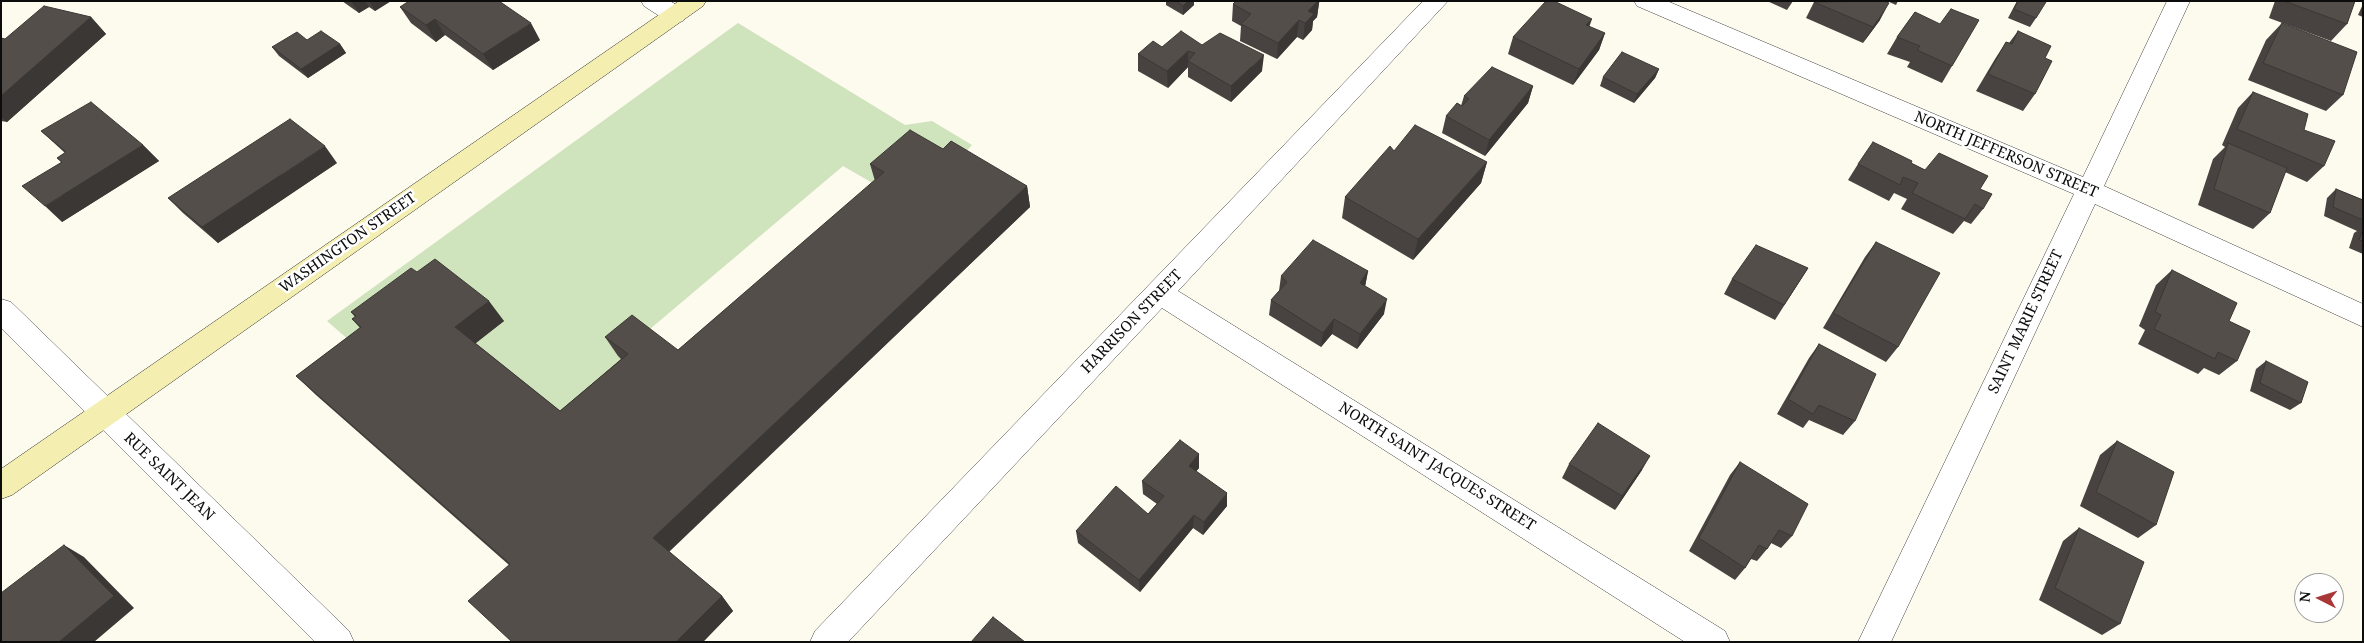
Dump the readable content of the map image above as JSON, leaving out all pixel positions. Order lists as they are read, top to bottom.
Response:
{
  "streets": {
    "main road": ["WASHINGTON STREET"],
    "street": [
      "NORTH JEFFERSON STREET",
      "HARRISON STREET",
      "SAINT MARIE STREET",
      "NORTH SAINT JACQUES STREET",
      "RUE SAINT JEAN"
    ]
  },
  "crossings": [
    ["NORTH JEFFERSON STREET", "SAINT MARIE STREET"],
    ["WASHINGTON STREET", "RUE SAINT JEAN"],
    ["HARRISON STREET", "NORTH SAINT JACQUES STREET"]
  ],
  "north": "left"
}
